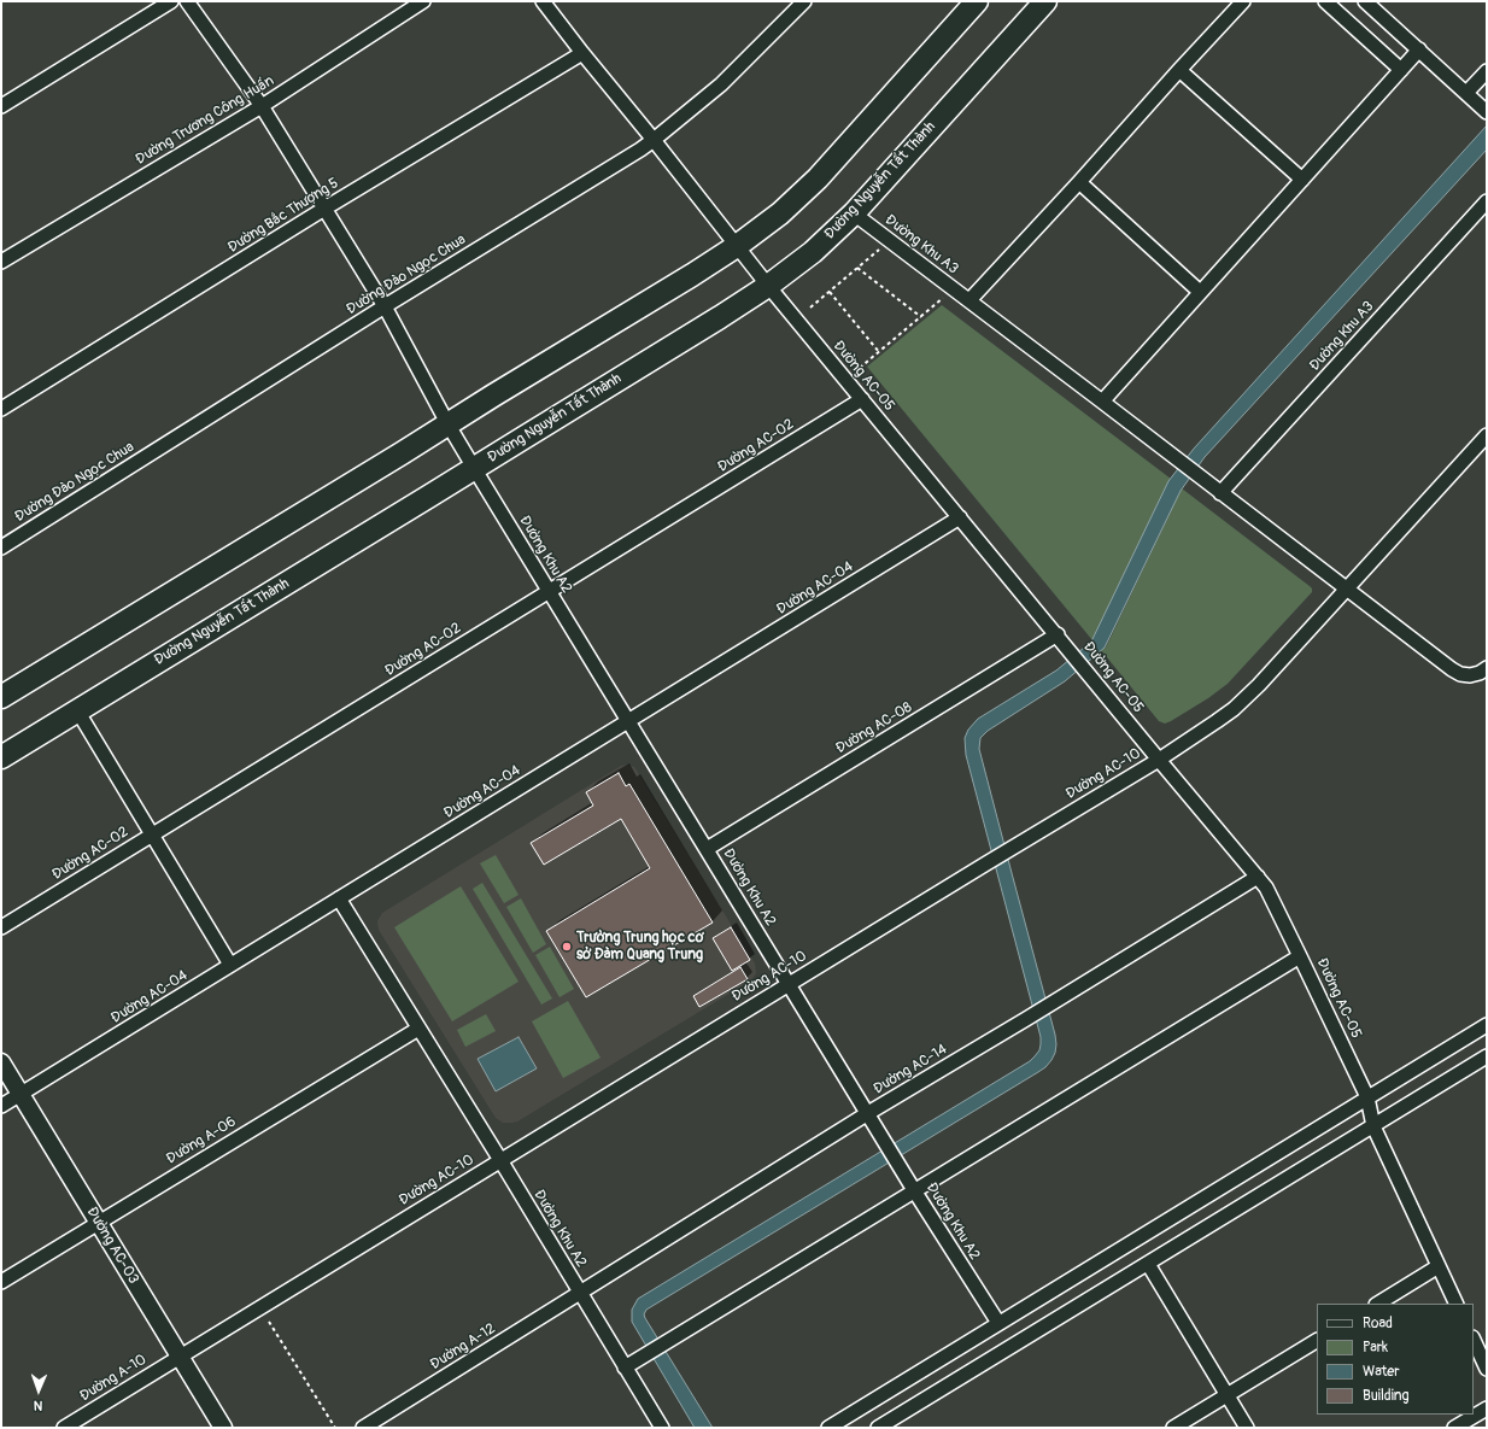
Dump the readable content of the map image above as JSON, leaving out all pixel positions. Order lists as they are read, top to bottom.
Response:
{
  "streets": {
    "main road": ["Đường Nguyễn Tất Thành"],
    "street": [
      "Đường Trương Công Huấn",
      "Đường Bắc Thượng 5",
      "Đường Khu A3",
      "Đường Đào Ngọc Chua",
      "Đường AC-05",
      "Đường AC-02",
      "Đường Khu A2",
      "Đường AC-04",
      "Đường AC-08",
      "Đường AC-10",
      "Đường AC-14",
      "Đường A-06",
      "Đường AC-03",
      "Đường A-12",
      "Đường A-10"
    ]
  },
  "crossings": [
    ["Đường Trương Công Huấn", "Đường Khu A2"],
    ["Đường Nguyễn Tất Thành", "Đường Khu A3"],
    ["Đường Nguyễn Tất Thành", "Đường AC-05"],
    ["Đường Nguyễn Tất Thành", "Đường Khu A2"],
    ["Đường Bắc Thượng 5", "Đường AC-05"],
    ["Đường Bắc Thượng 5", "Đường Khu A2"],
    ["Đường Khu A3", "Đường AC-10"],
    ["Đường Đào Ngọc Chua", "Đường AC-05"],
    ["Đường Đào Ngọc Chua", "Đường Khu A2"],
    ["Đường AC-05", "Đường AC-02"],
    ["Đường AC-05", "Đường AC-04"],
    ["Đường AC-05", "Đường AC-08"],
    ["Đường AC-05", "Đường AC-10"],
    ["Đường AC-05", "Đường AC-14"],
    ["Đường AC-02", "Đường Khu A2"],
    ["Đường Khu A2", "Đường AC-04"],
    ["Đường Khu A2", "Đường AC-08"],
    ["Đường Khu A2", "Đường AC-10"],
    ["Đường Khu A2", "Đường AC-14"],
    ["Đường Khu A2", "Đường A-06"],
    ["Đường Khu A2", "Đường A-12"],
    ["Đường AC-04", "Đường AC-03"],
    ["Đường AC-10", "Đường AC-03"],
    ["Đường AC-10", "Đường A-10"],
    ["Đường AC-14", "Đường A-12"],
    ["Đường A-06", "Đường AC-03"],
    ["Đường AC-03", "Đường A-10"]
  ],
  "places": ["Trường Trung học cơ sở Đàm Quang Trung"],
  "legend": [
    "Road",
    "Park",
    "Water",
    "Building"
  ],
  "north": "bottom"
}
